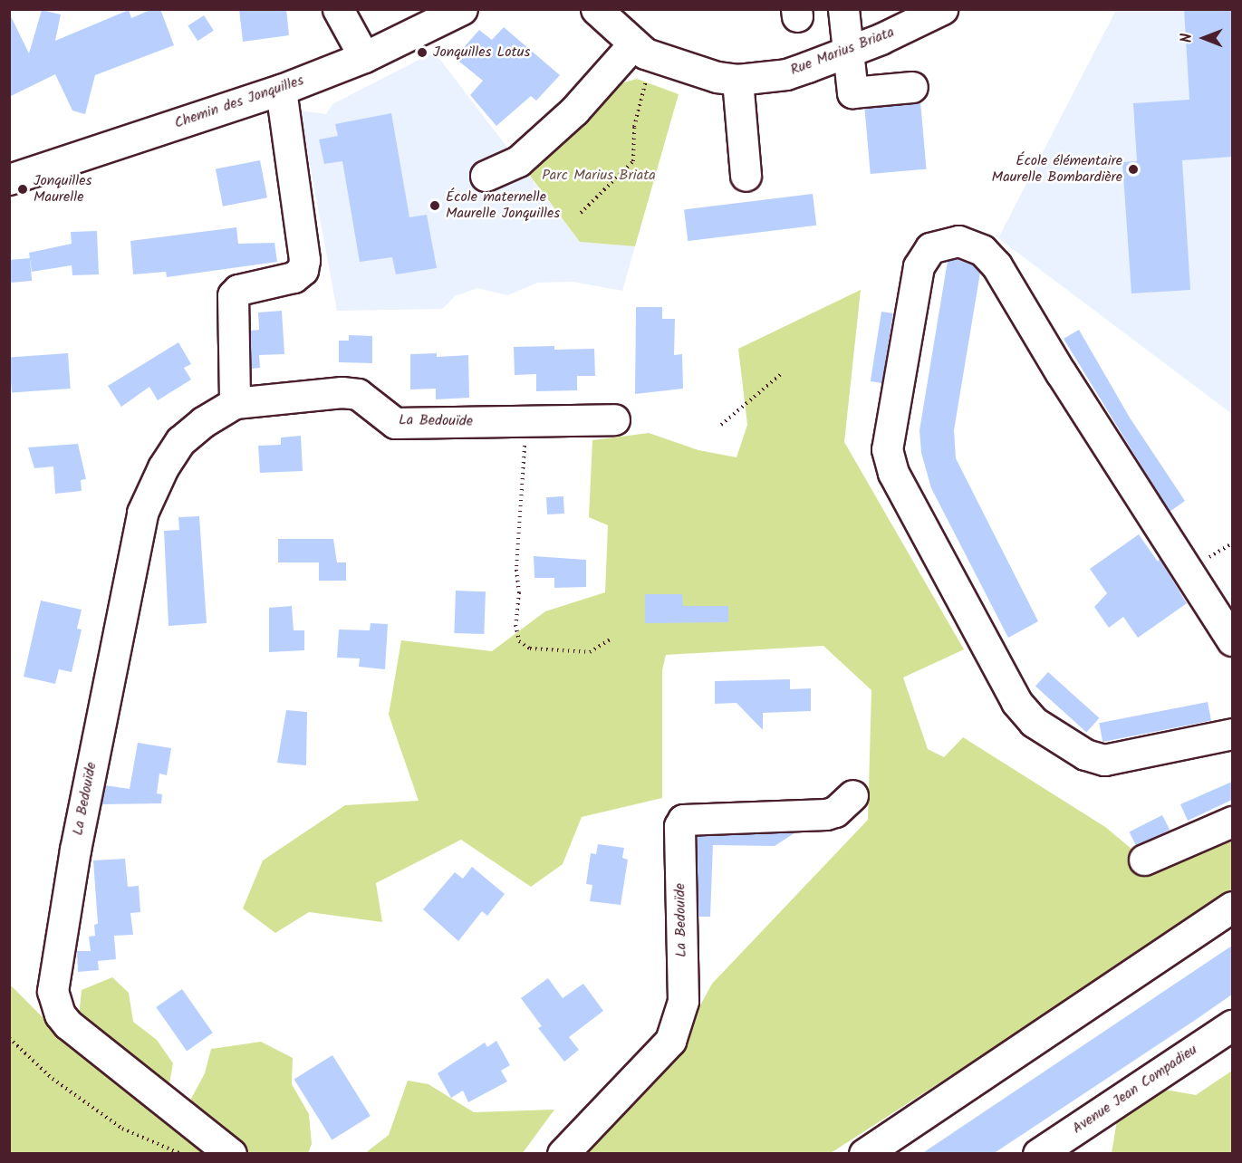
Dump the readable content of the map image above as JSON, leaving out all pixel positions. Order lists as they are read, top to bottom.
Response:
{
  "streets": {
    "street": [
      "Rue Marius Briata",
      "Chemin des Jonquilles",
      "La Bedouïde",
      "Avenue Jean Compadieu"
    ]
  },
  "parks": ["Parc Marius Briata"],
  "places": [
    "Jonquilles Lotus",
    "École élémentaire Maurelle Bombardière",
    "Jonquilles Maurelle",
    "École maternelle Maurelle Jonquilles"
  ],
  "north": "left"
}
